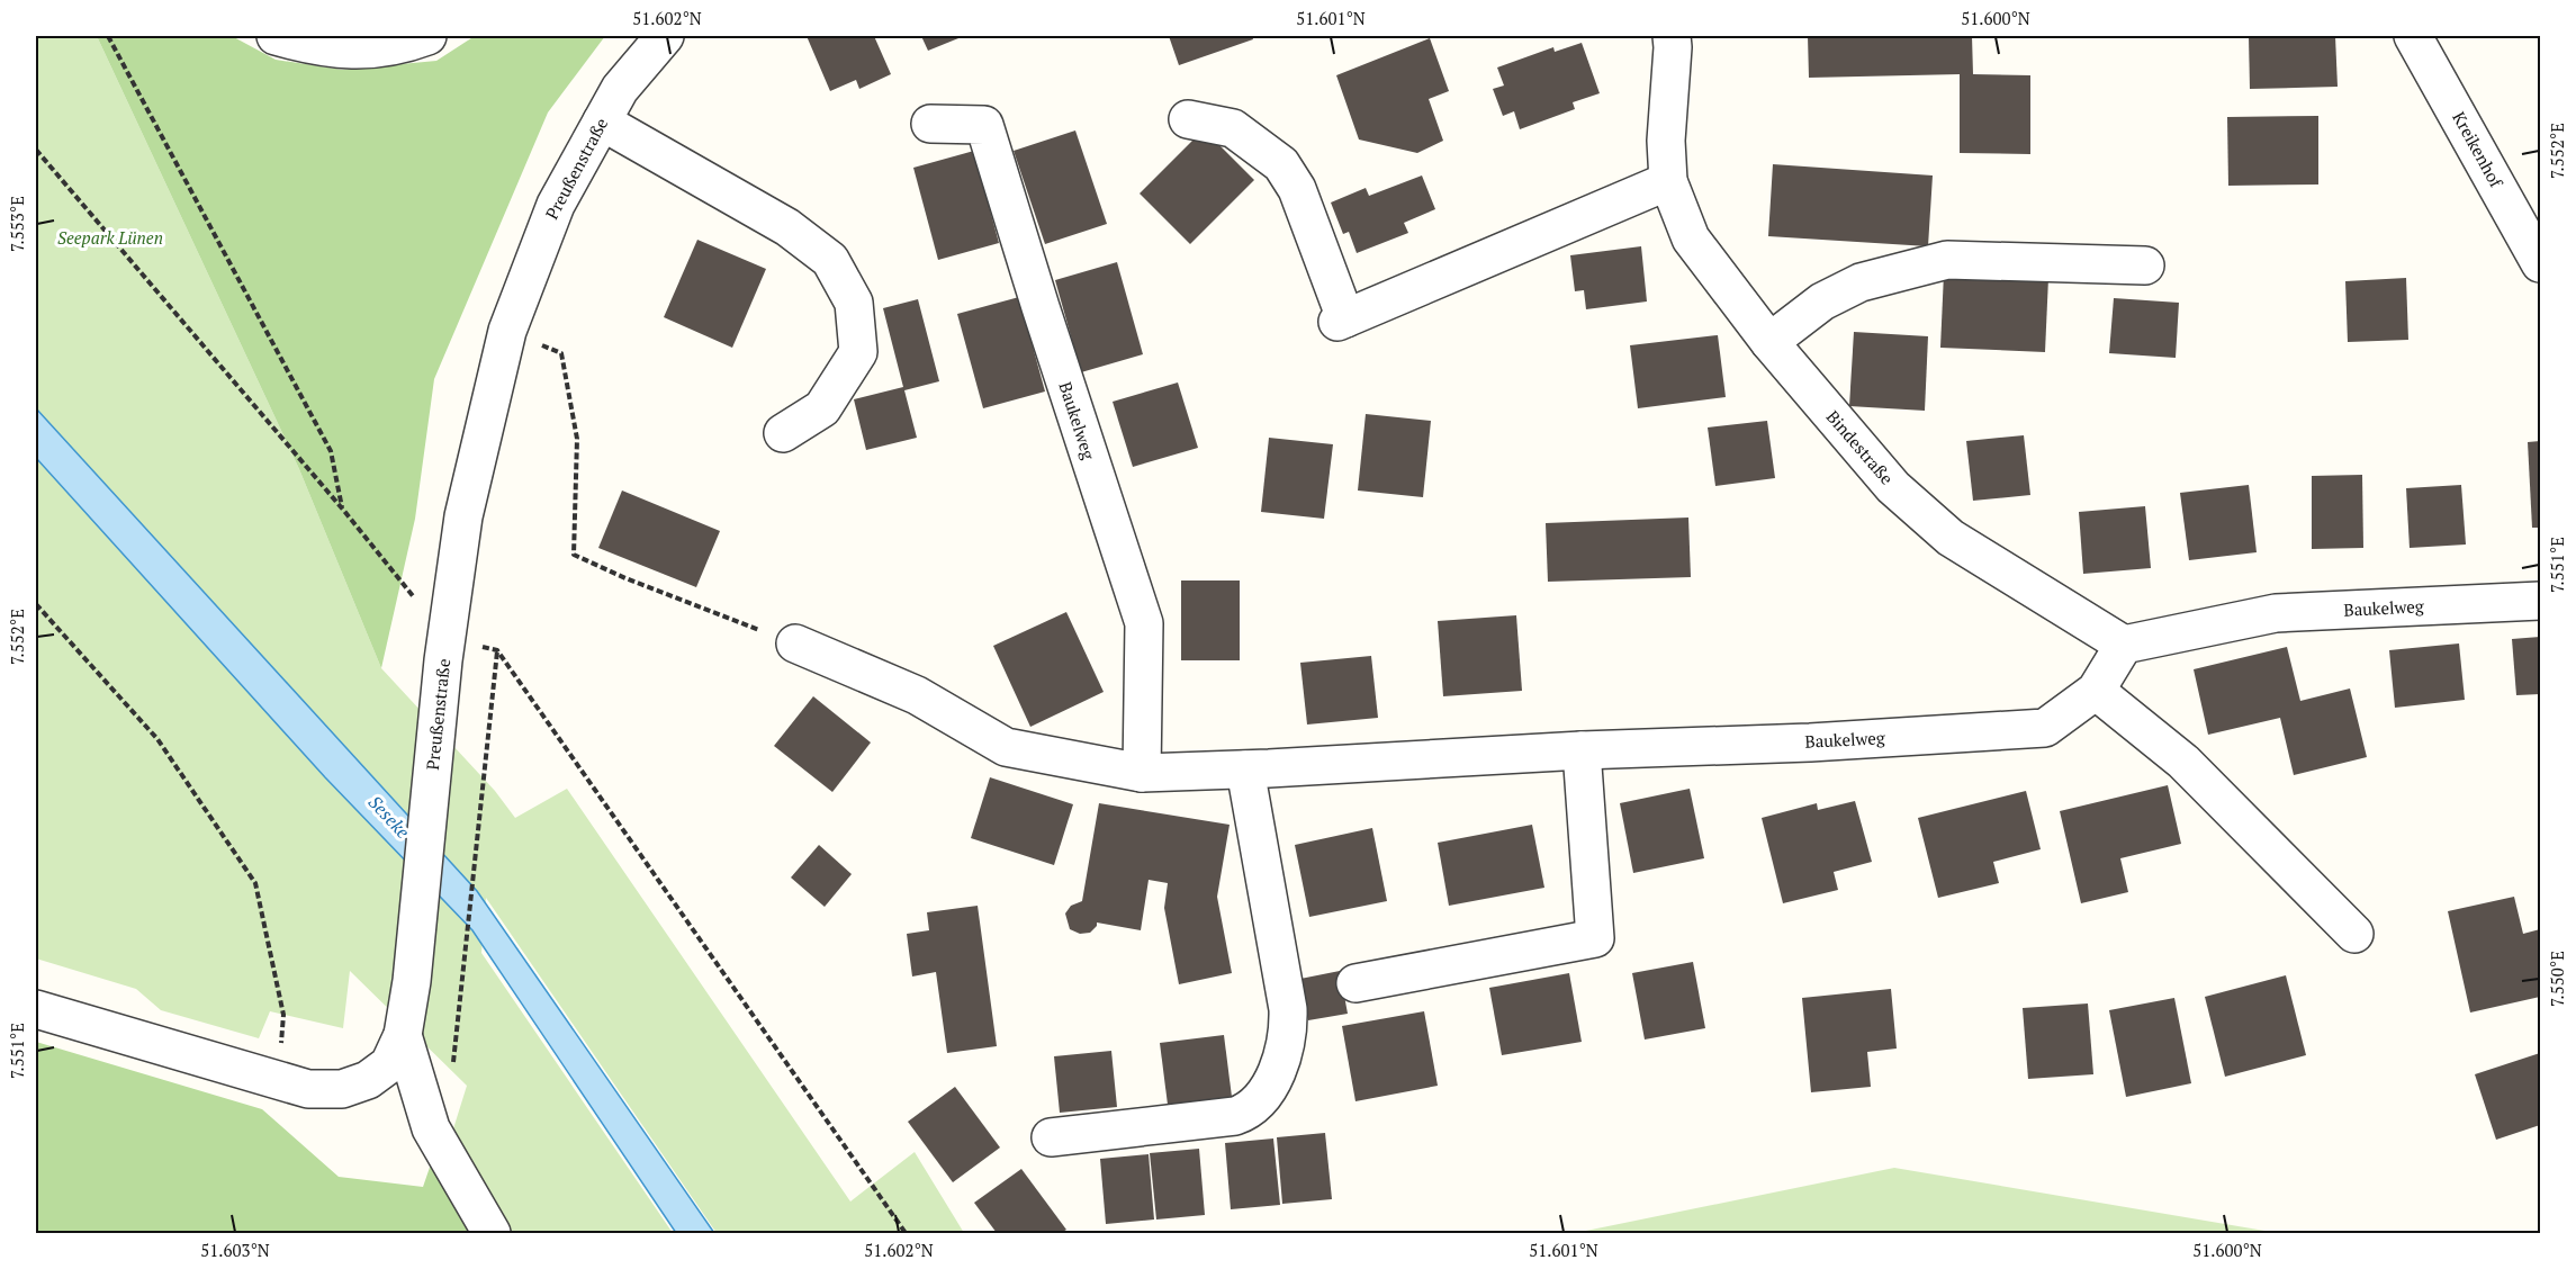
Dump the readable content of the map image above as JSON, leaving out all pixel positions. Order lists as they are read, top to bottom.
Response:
{
  "streets": {
    "street": [
      "Kreikenhof",
      "Preußenstraße",
      "Baukelweg",
      "Bindestraße"
    ]
  },
  "crossings": [
    ["Baukelweg", "Bindestraße"]
  ],
  "water": ["Seseke"],
  "parks": ["Seepark Lünen"],
  "coordinates": [
    "51.602°N",
    "51.601°N",
    "51.600°N",
    "7.552°E",
    "7.553°E",
    "7.551°E",
    "7.550°E",
    "51.603°N"
  ]
}
